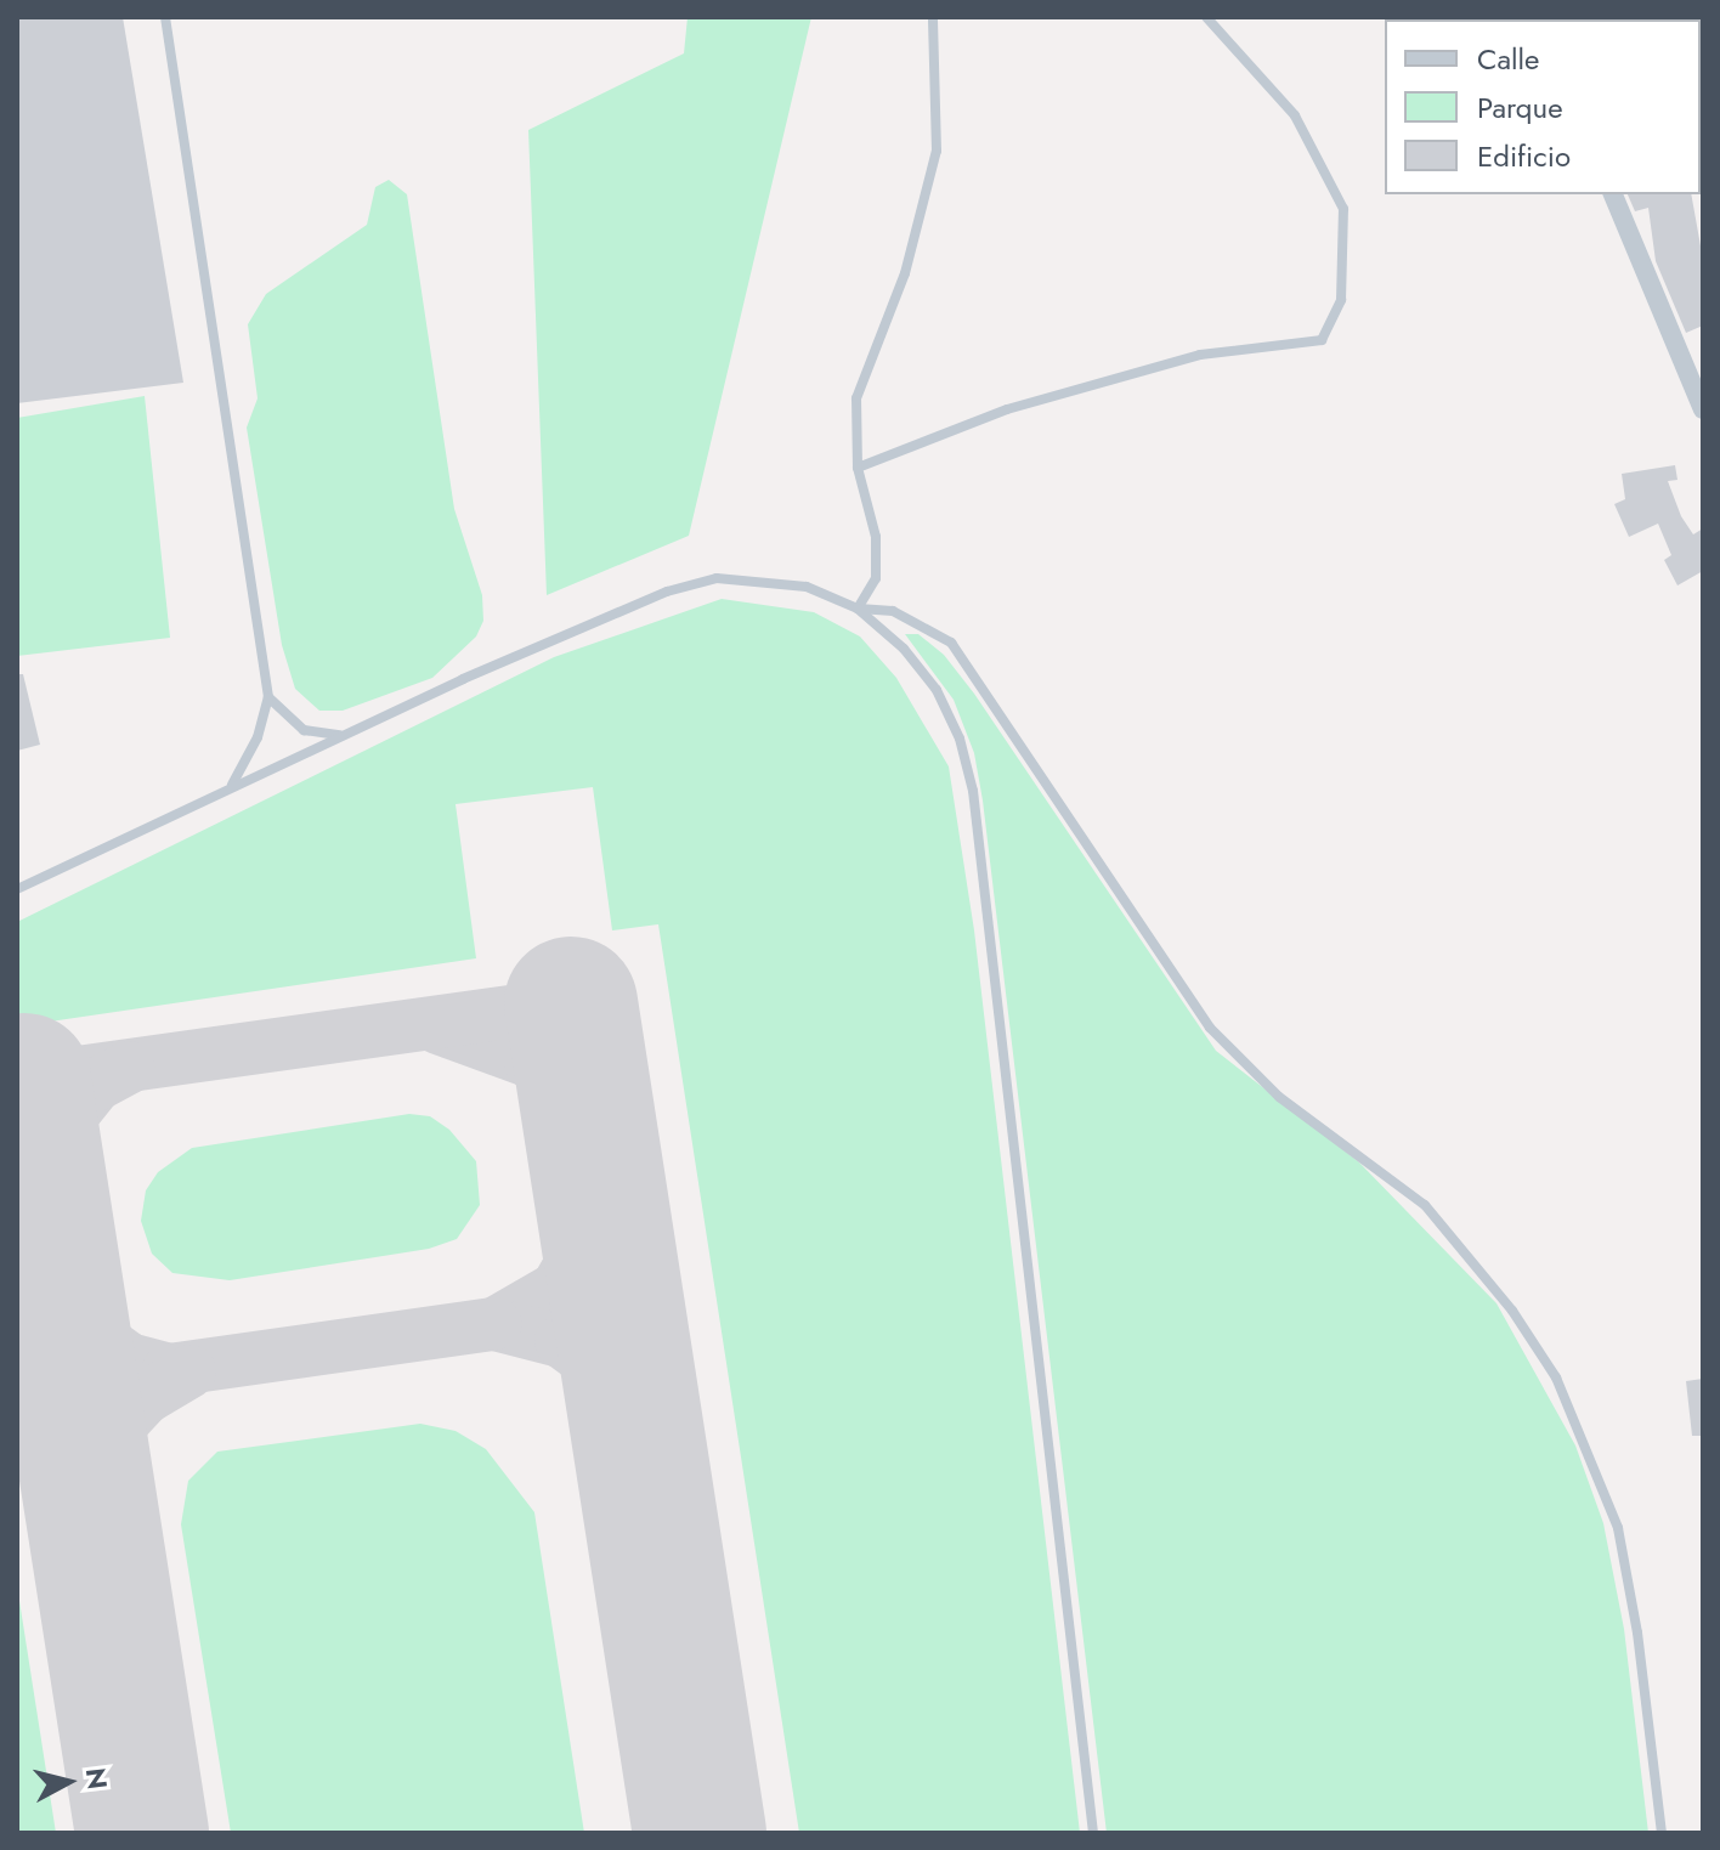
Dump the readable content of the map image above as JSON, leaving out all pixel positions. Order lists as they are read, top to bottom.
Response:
{
  "legend": ["Calle", "Parque", "Edificio"],
  "north": "right"
}
